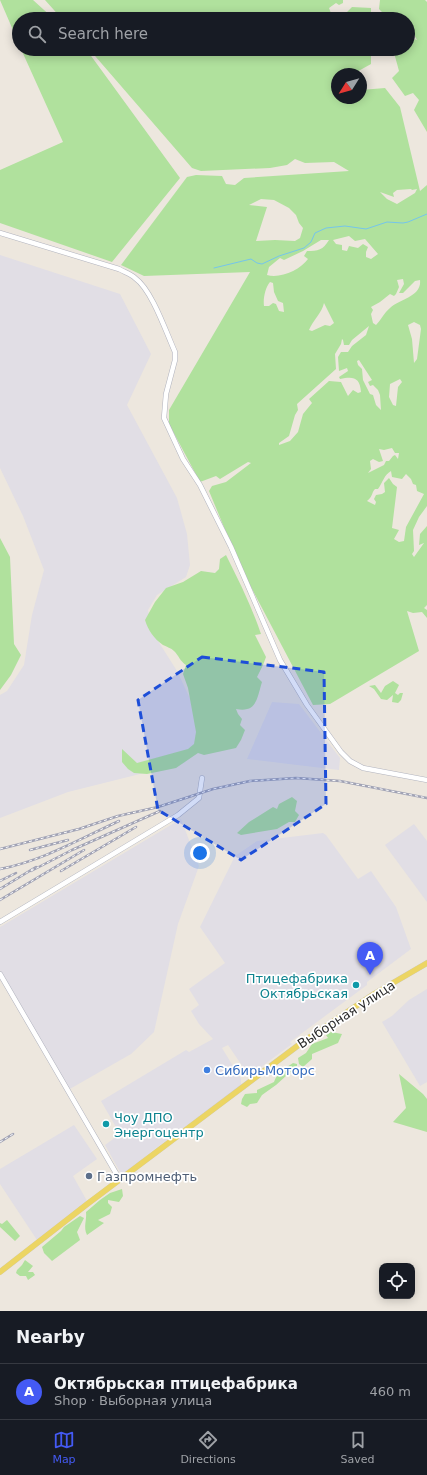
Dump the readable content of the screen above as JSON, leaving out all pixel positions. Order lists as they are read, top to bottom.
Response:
{
  "streets": {
    "main road": ["Выборная улица"]
  },
  "places": [
    "Птицефабрика Октябрьская",
    "СибирьМоторс",
    "Чоу ДПО Энергоцентр",
    "Газпромнефть"
  ],
  "north": "bottom left",
  "page": {
    "search": "Search here",
    "pins": "A",
    "heading": "Nearby",
    "list": [
      {
        "mark": "A",
        "name": "Октябрьская птицефабрика",
        "note": "Shop · Выборная улица",
        "value": "460 m"
      }
    ],
    "nav": ["Map", "Directions", "Saved"]
  }
}
